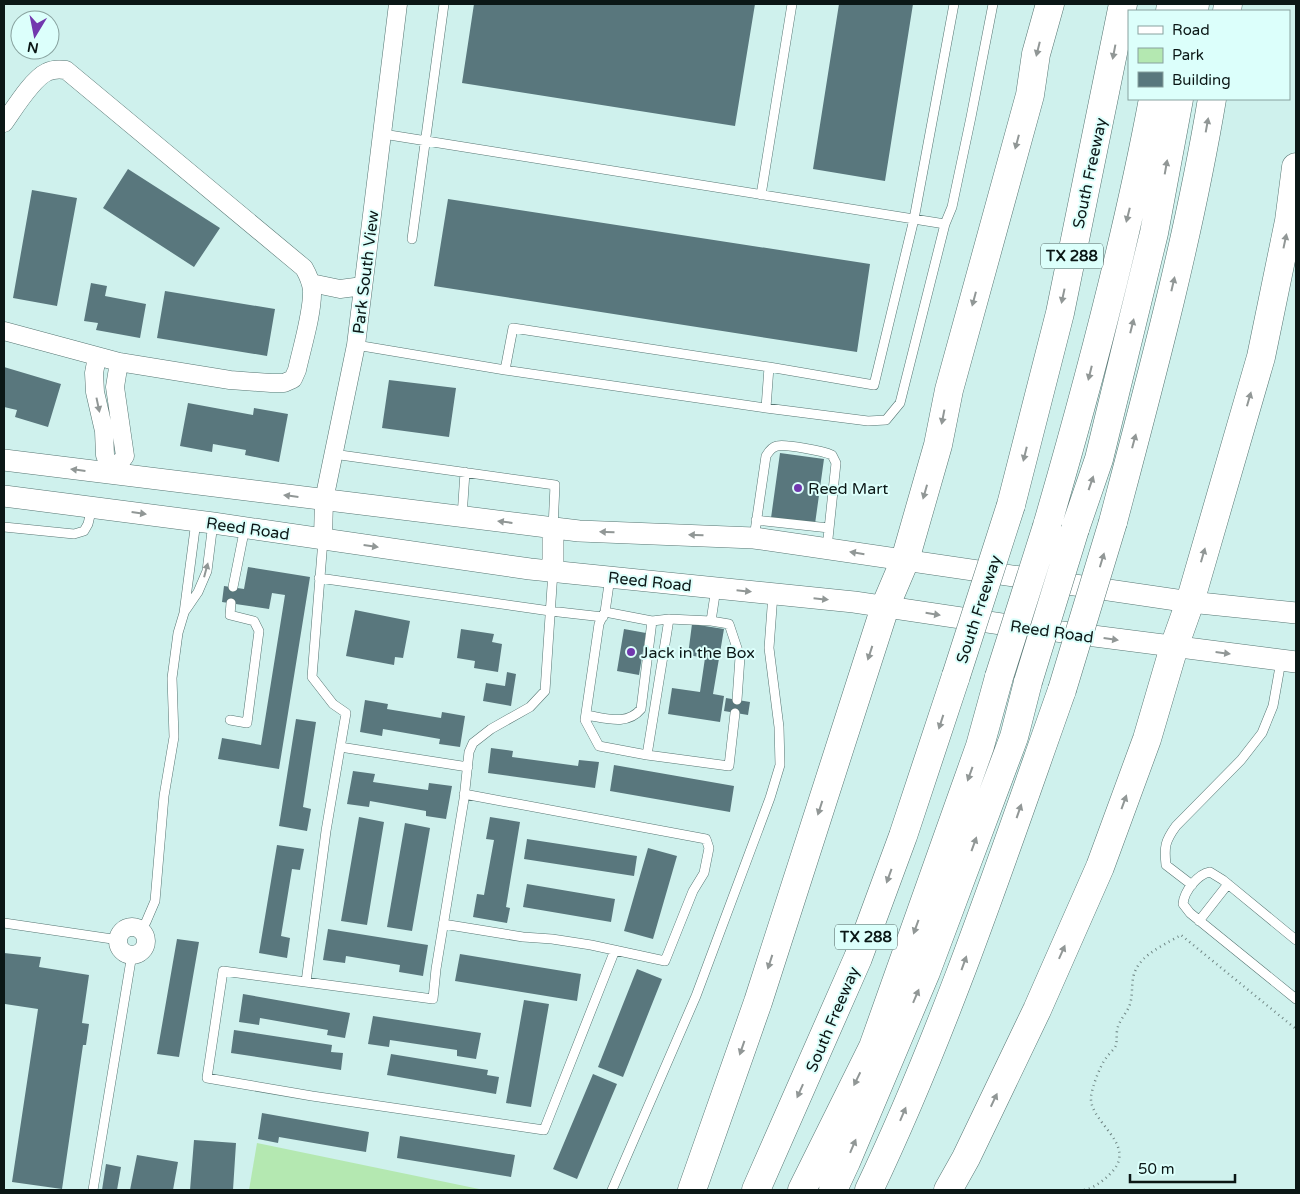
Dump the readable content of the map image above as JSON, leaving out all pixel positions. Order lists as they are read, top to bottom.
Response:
{
  "streets": {
    "highway": ["South Freeway", "TX 288"],
    "street": ["Park South View", "Reed Road"]
  },
  "crossings": [
    ["Park South View", "Reed Road"]
  ],
  "places": ["Reed Mart", "Jack in the Box"],
  "legend": ["Road", "Park", "Building"],
  "scale_bar": "50 m",
  "north": "bottom"
}
